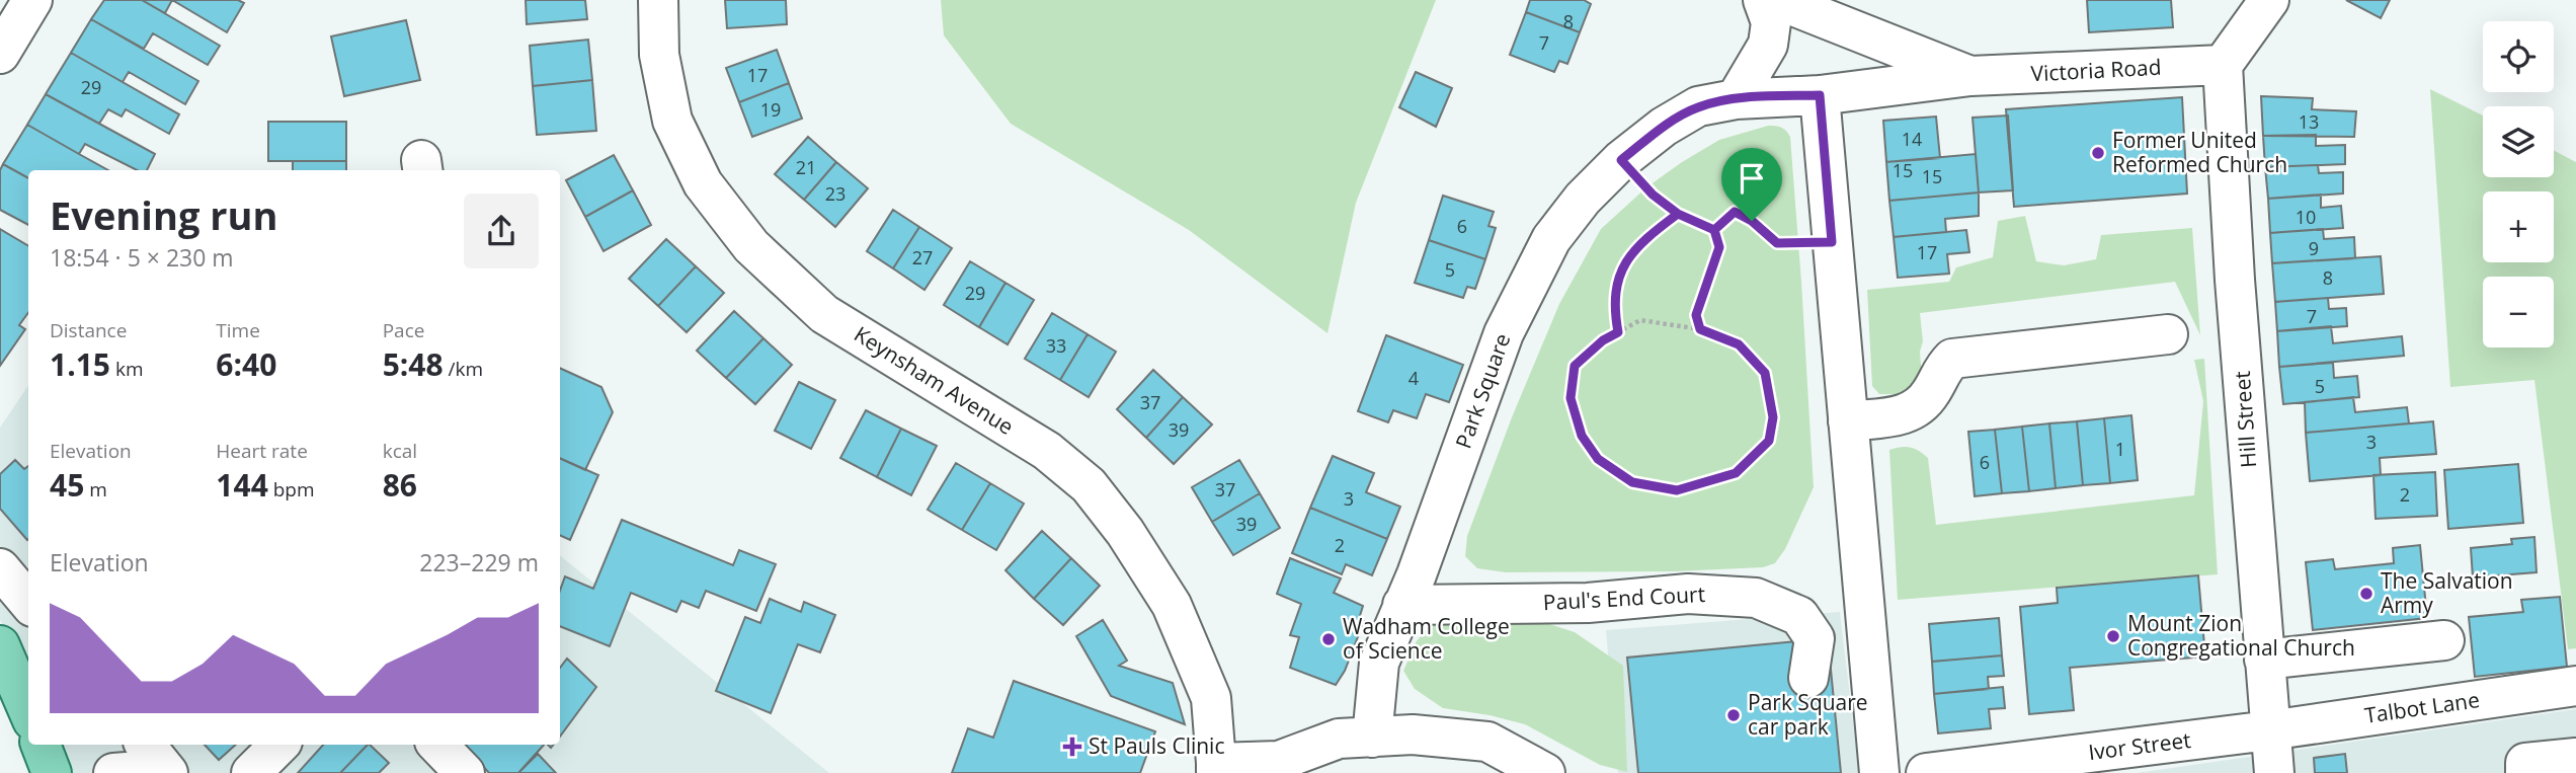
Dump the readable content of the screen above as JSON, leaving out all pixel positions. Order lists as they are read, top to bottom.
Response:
{
  "streets": {
    "street": [
      "Victoria Road",
      "Keynsham Avenue",
      "Park Square",
      "Hill Street",
      "Paul's End Court",
      "Talbot Lane",
      "Ivor Street"
    ]
  },
  "crossings": [
    ["Victoria Road", "Park Square"],
    ["Victoria Road", "Hill Street"],
    ["Park Square", "Paul's End Court"],
    ["Hill Street", "Talbot Lane"],
    ["Hill Street", "Ivor Street"],
    ["Talbot Lane", "Ivor Street"]
  ],
  "places": {
    "other": [
      "Former United Reformed Church",
      "The Salvation Army",
      "Mount Zion Congregational Church",
      "Wadham College of Science",
      "Park Square car park"
    ],
    "health": ["St Pauls Clinic"]
  },
  "house_numbers": [
    "8",
    "7",
    "17",
    "29",
    "19",
    "13",
    "14",
    "21",
    "15",
    "15",
    "23",
    "10",
    "6",
    "9",
    "17",
    "27",
    "5",
    "8",
    "29",
    "7",
    "33",
    "4",
    "5",
    "37",
    "39",
    "3",
    "1",
    "6",
    "37",
    "2",
    "3",
    "39",
    "2"
  ],
  "page": {
    "map_buttons": ["+", "−"],
    "heading": ["Evening run", "18:54 · 5 × 230 m"],
    "stats": [
      ["Distance", "1.15 km"],
      ["Time", "6:40"],
      ["Pace", "5:48 /km"],
      ["Elevation", "45 m"],
      ["Heart rate", "144 bpm"],
      ["kcal", "86"]
    ],
    "chart": ["Elevation", "223–229 m"]
  }
}
